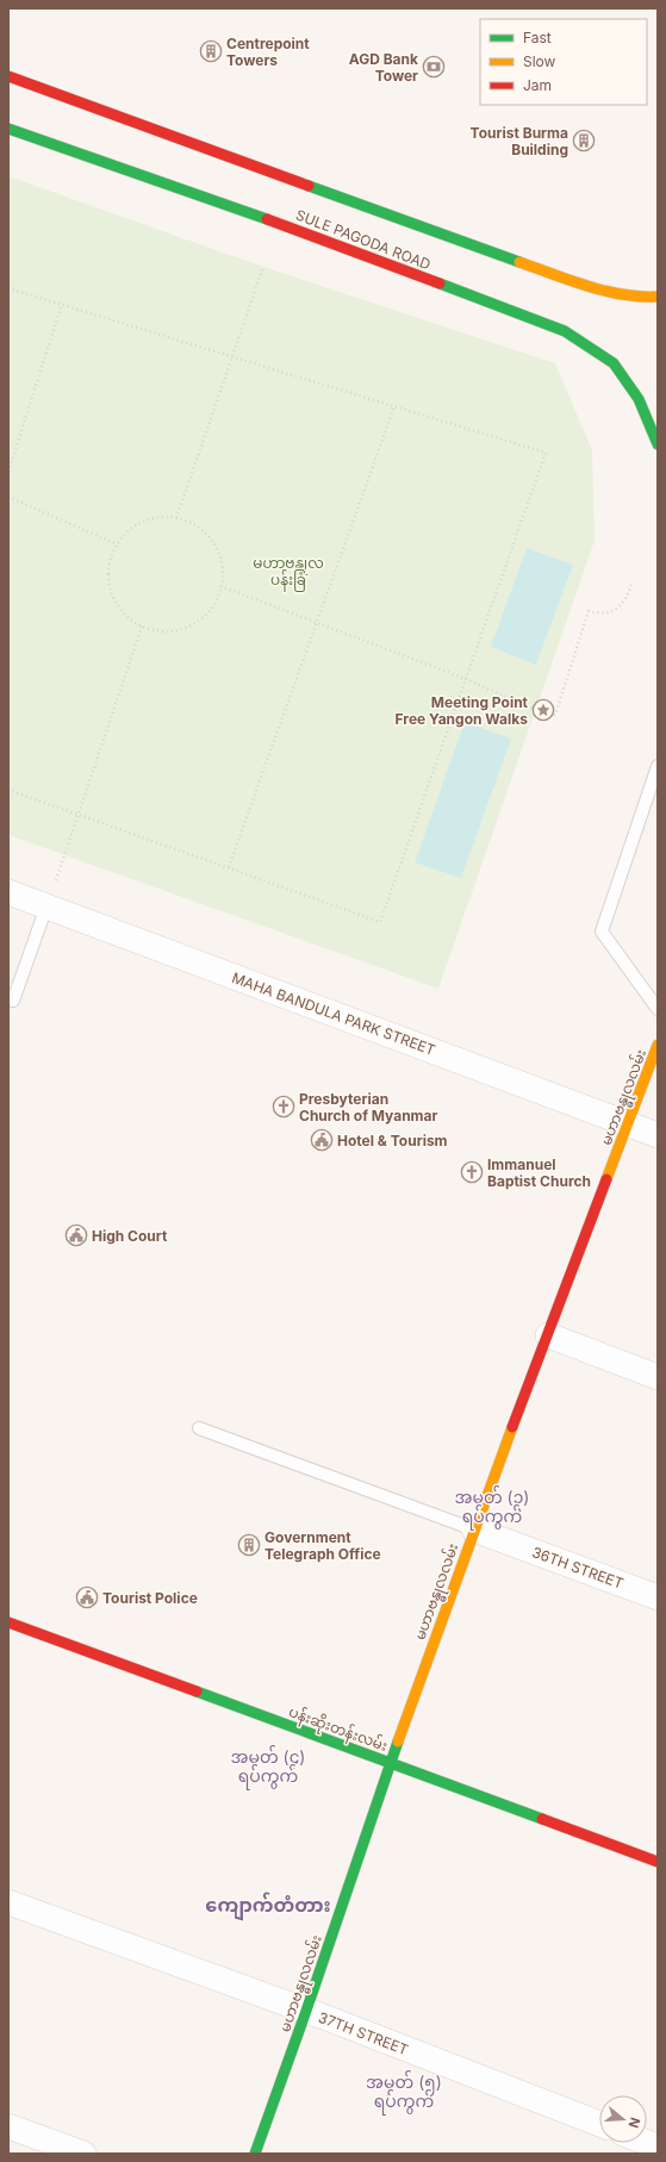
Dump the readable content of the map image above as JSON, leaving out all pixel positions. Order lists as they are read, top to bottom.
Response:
{
  "streets": {
    "main road": ["SULE PAGODA ROAD", "မဟာဗန္ဓုလလမ်း", "ပန်းဆိုးတန်းလမ်း"],
    "street": ["MAHA BANDULA PARK STREET", "36TH STREET", "37TH STREET"]
  },
  "crossings": [
    ["MAHA BANDULA PARK STREET", "မဟာဗန္ဓုလလမ်း"],
    ["မဟာဗန္ဓုလလမ်း", "36TH STREET"],
    ["မဟာဗန္ဓုလလမ်း", "ပန်းဆိုးတန်းလမ်း"],
    ["မဟာဗန္ဓုလလမ်း", "37TH STREET"]
  ],
  "districts": [
    "အမှတ် (၃) ရပ်ကွက်",
    "အမှတ် (၄) ရပ်ကွက်",
    "ကျောက်တံတား",
    "အမှတ် (၅) ရပ်ကွက်"
  ],
  "parks": ["မဟာဗန္ဓုလ ပန်းခြံ"],
  "places": {
    "building": ["Centrepoint Towers", "Tourist Burma Building", "Government Telegraph Office"],
    "bank": ["AGD Bank Tower"],
    "place": ["Meeting Point Free Yangon Walks"],
    "church": ["Presbyterian Church of Myanmar", "Immanuel Baptist Church"],
    "public building": ["Hotel & Tourism", "High Court", "Tourist Police"]
  },
  "legend": ["Fast", "Slow", "Jam"],
  "north": "right"
}
